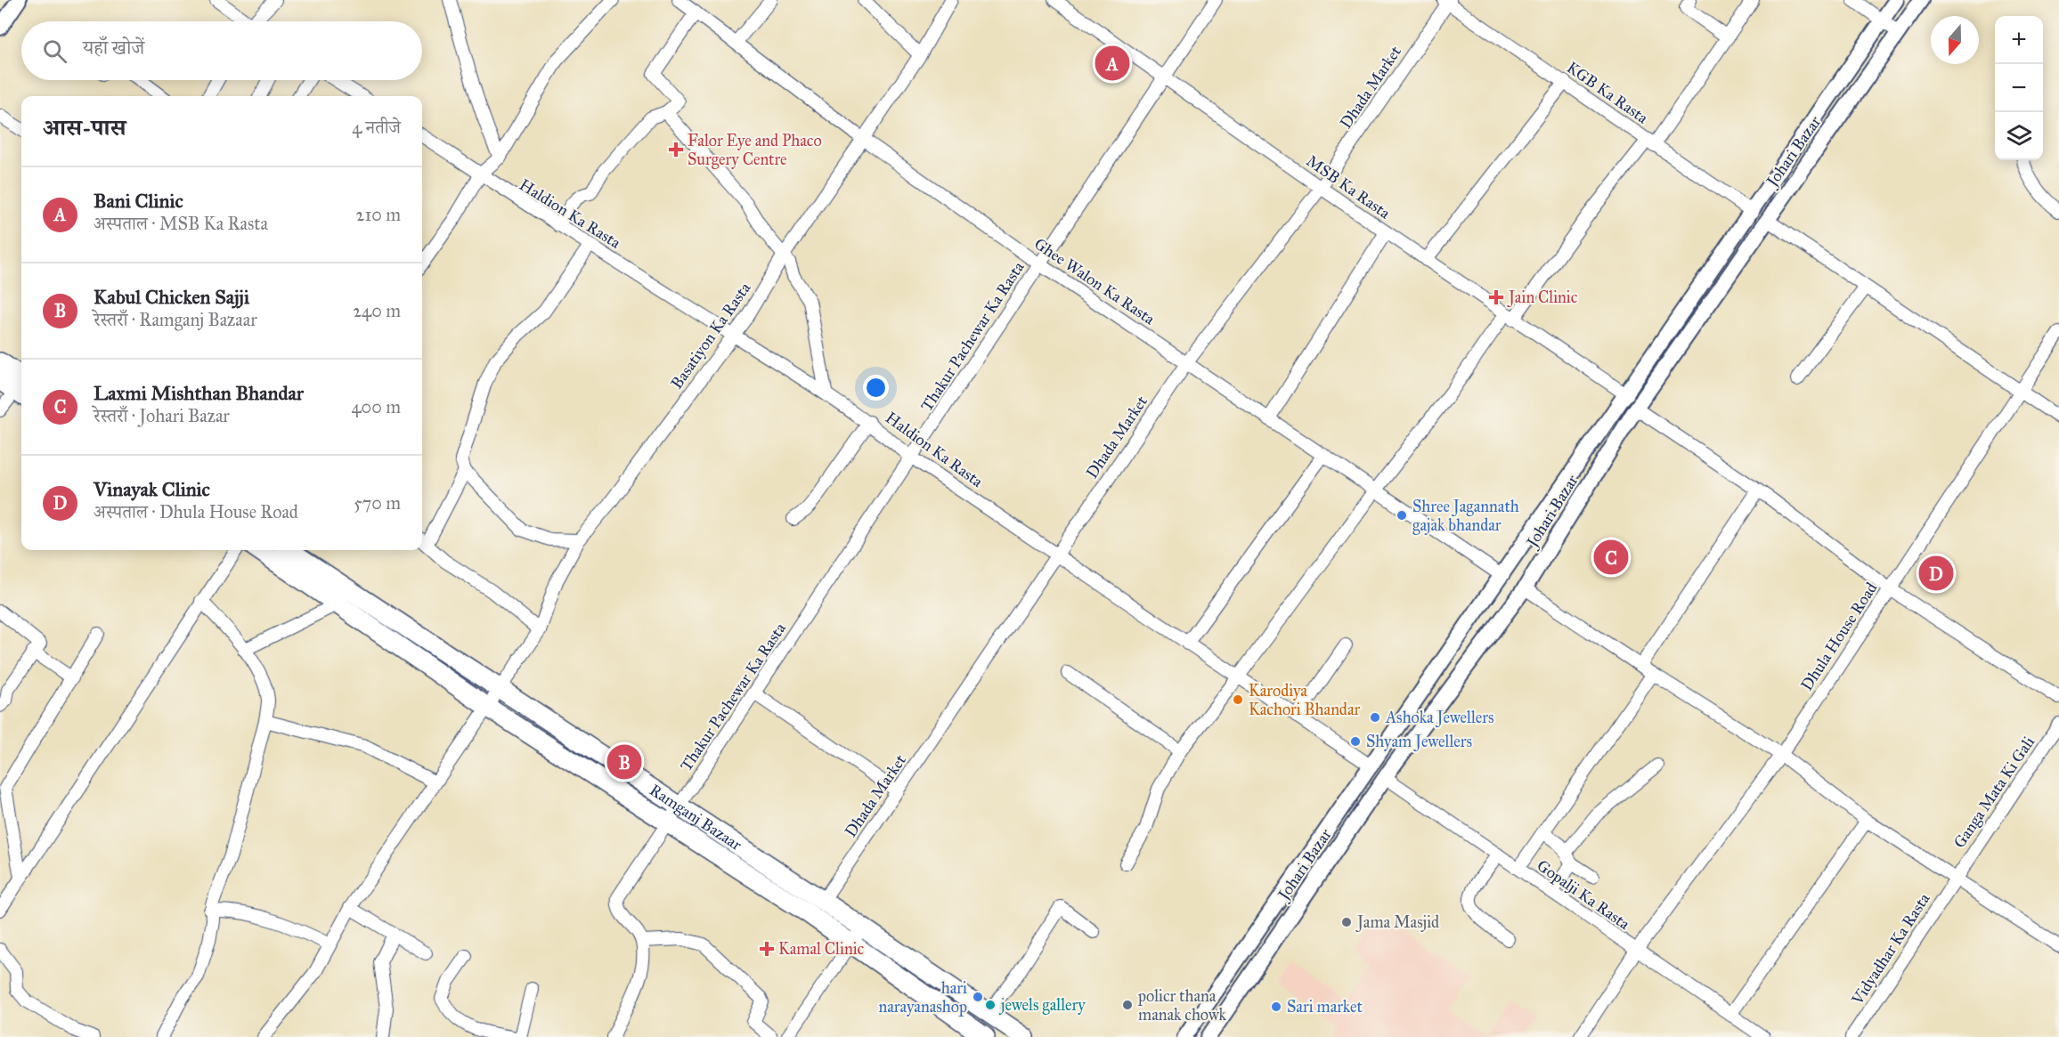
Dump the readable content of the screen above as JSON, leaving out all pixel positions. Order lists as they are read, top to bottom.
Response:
{
  "streets": {
    "main road": ["Ramganj Bazaar"],
    "street": [
      "Dhada Market",
      "KGB Ka Rasta",
      "Johari Bazar",
      "MSB Ka Rasta",
      "Haldion Ka Rasta",
      "Ghee Walon Ka Rasta",
      "Basatiyon Ka Rasta",
      "Thakur Pachewar Ka Rasta",
      "Dhula House Road",
      "Ganga Mata Ki Gali",
      "Gopalji Ka Rasta",
      "Vidyadhar Ka Rasta"
    ]
  },
  "crossings": [
    ["Dhada Market", "KGB Ka Rasta"],
    ["Dhada Market", "MSB Ka Rasta"],
    ["Dhada Market", "Haldion Ka Rasta"],
    ["Dhada Market", "Ghee Walon Ka Rasta"],
    ["Dhada Market", "Ramganj Bazaar"],
    ["KGB Ka Rasta", "Johari Bazar"],
    ["Johari Bazar", "MSB Ka Rasta"],
    ["Johari Bazar", "Haldion Ka Rasta"],
    ["Johari Bazar", "Ghee Walon Ka Rasta"],
    ["Johari Bazar", "Gopalji Ka Rasta"],
    ["MSB Ka Rasta", "Thakur Pachewar Ka Rasta"],
    ["Haldion Ka Rasta", "Basatiyon Ka Rasta"],
    ["Haldion Ka Rasta", "Thakur Pachewar Ka Rasta"],
    ["Ghee Walon Ka Rasta", "Basatiyon Ka Rasta"],
    ["Ghee Walon Ka Rasta", "Thakur Pachewar Ka Rasta"],
    ["Basatiyon Ka Rasta", "Ramganj Bazaar"],
    ["Thakur Pachewar Ka Rasta", "Ramganj Bazaar"],
    ["Dhula House Road", "Gopalji Ka Rasta"],
    ["Ganga Mata Ki Gali", "Vidyadhar Ka Rasta"]
  ],
  "places": {
    "health": ["Falor Eye and Phaco Surgery Centre", "Jain Clinic", "Kamal Clinic"],
    "other": [
      "Shree Jagannath gajak bhandar",
      "Karodiya Kachori Bhandar",
      "Ashoka Jewellers",
      "Shyam Jewellers",
      "Jama Masjid",
      "hari narayanashop",
      "jewels gallery",
      "policr thana manak chowk",
      "Sari market"
    ]
  },
  "north": "bottom",
  "page": {
    "map_buttons": ["+", "−"],
    "search": "यहाँ खोजें",
    "pins": [
      "A",
      "C",
      "D",
      "B"
    ],
    "heading": ["आस-पास", "4 नतीजे"],
    "list": [
      {
        "mark": "A",
        "name": "Bani Clinic",
        "note": "अस्पताल · MSB Ka Rasta",
        "value": "210 m"
      },
      {
        "mark": "B",
        "name": "Kabul Chicken Sajji",
        "note": "रेस्तराँ · Ramganj Bazaar",
        "value": "240 m"
      },
      {
        "mark": "C",
        "name": "Laxmi Mishthan Bhandar",
        "note": "रेस्तराँ · Johari Bazar",
        "value": "400 m"
      },
      {
        "mark": "D",
        "name": "Vinayak Clinic",
        "note": "अस्पताल · Dhula House Road",
        "value": "570 m"
      }
    ]
  }
}
